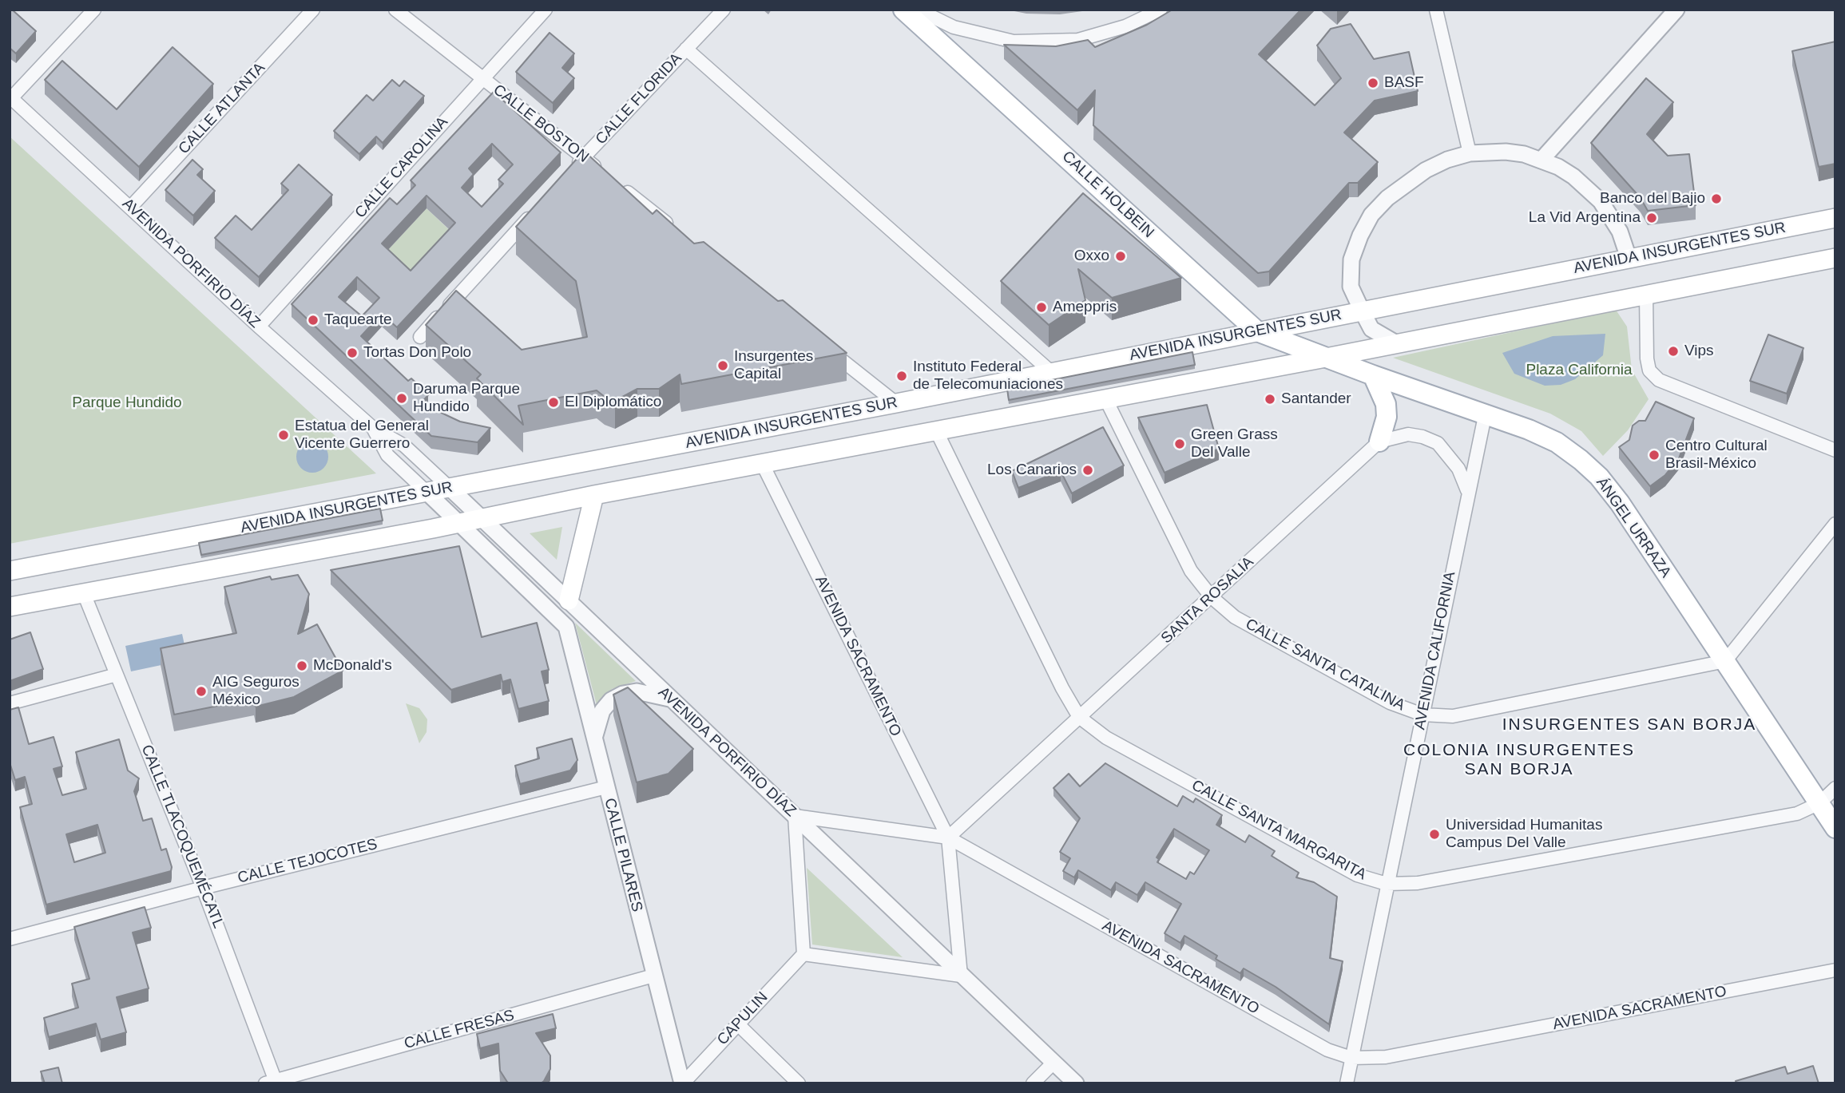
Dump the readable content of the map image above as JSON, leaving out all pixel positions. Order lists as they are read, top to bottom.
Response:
{
  "streets": {
    "main road": ["CALLE HOLBEIN", "AVENIDA INSURGENTES SUR", "ÁNGEL URRAZA"],
    "street": [
      "CALLE FLORIDA",
      "CALLE ATLANTA",
      "CALLE BOSTON",
      "CALLE CAROLINA",
      "AVENIDA PORFIRIO DÍAZ",
      "SANTA ROSALIA",
      "AVENIDA CALIFORNIA",
      "AVENIDA SACRAMENTO",
      "CALLE SANTA CATALINA",
      "CALLE SANTA MARGARITA",
      "CALLE TLACOQUEMÉCATL",
      "CALLE PILARES",
      "CALLE TEJOCOTES",
      "CAPULIN",
      "CALLE FRESAS"
    ]
  },
  "crossings": [
    ["CALLE FLORIDA", "CALLE BOSTON"],
    ["CALLE ATLANTA", "AVENIDA PORFIRIO DÍAZ"],
    ["CALLE BOSTON", "CALLE CAROLINA"],
    ["CALLE CAROLINA", "AVENIDA PORFIRIO DÍAZ"],
    ["CALLE HOLBEIN", "AVENIDA INSURGENTES SUR"],
    ["CALLE HOLBEIN", "ÁNGEL URRAZA"],
    ["AVENIDA INSURGENTES SUR", "AVENIDA PORFIRIO DÍAZ"],
    ["AVENIDA PORFIRIO DÍAZ", "CALLE PILARES"],
    ["ÁNGEL URRAZA", "AVENIDA CALIFORNIA"],
    ["ÁNGEL URRAZA", "CALLE SANTA CATALINA"],
    ["ÁNGEL URRAZA", "CALLE SANTA MARGARITA"],
    ["SANTA ROSALIA", "AVENIDA CALIFORNIA"],
    ["SANTA ROSALIA", "AVENIDA SACRAMENTO"],
    ["SANTA ROSALIA", "CALLE SANTA CATALINA"],
    ["SANTA ROSALIA", "CALLE SANTA MARGARITA"],
    ["AVENIDA CALIFORNIA", "AVENIDA SACRAMENTO"],
    ["AVENIDA CALIFORNIA", "CALLE SANTA CATALINA"],
    ["AVENIDA CALIFORNIA", "CALLE SANTA MARGARITA"],
    ["CALLE TLACOQUEMÉCATL", "CALLE TEJOCOTES"],
    ["CALLE TLACOQUEMÉCATL", "CALLE FRESAS"],
    ["CALLE PILARES", "CALLE TEJOCOTES"],
    ["CALLE PILARES", "CAPULIN"],
    ["CALLE PILARES", "CALLE FRESAS"]
  ],
  "districts": ["INSURGENTES SAN BORJA", "COLONIA INSURGENTES SAN BORJA"],
  "parks": ["Plaza California", "Parque Hundido"],
  "places": [
    "BASF",
    "Banco del Bajio",
    "La Vid Argentina",
    "Oxxo",
    "Ameppris",
    "Taquearte",
    "Vips",
    "Tortas Don Polo",
    "Insurgentes Capital",
    "Instituto Federal de Telecomuniaciones",
    "Daruma Parque Hundido",
    "Santander",
    "El Diplomático",
    "Estatua del General Vicente Guerrero",
    "Green Grass Del Valle",
    "Centro Cultural Brasil-México",
    "Los Canarios",
    "McDonald's",
    "AIG Seguros México",
    "Universidad Humanitas Campus Del Valle"
  ]
}
